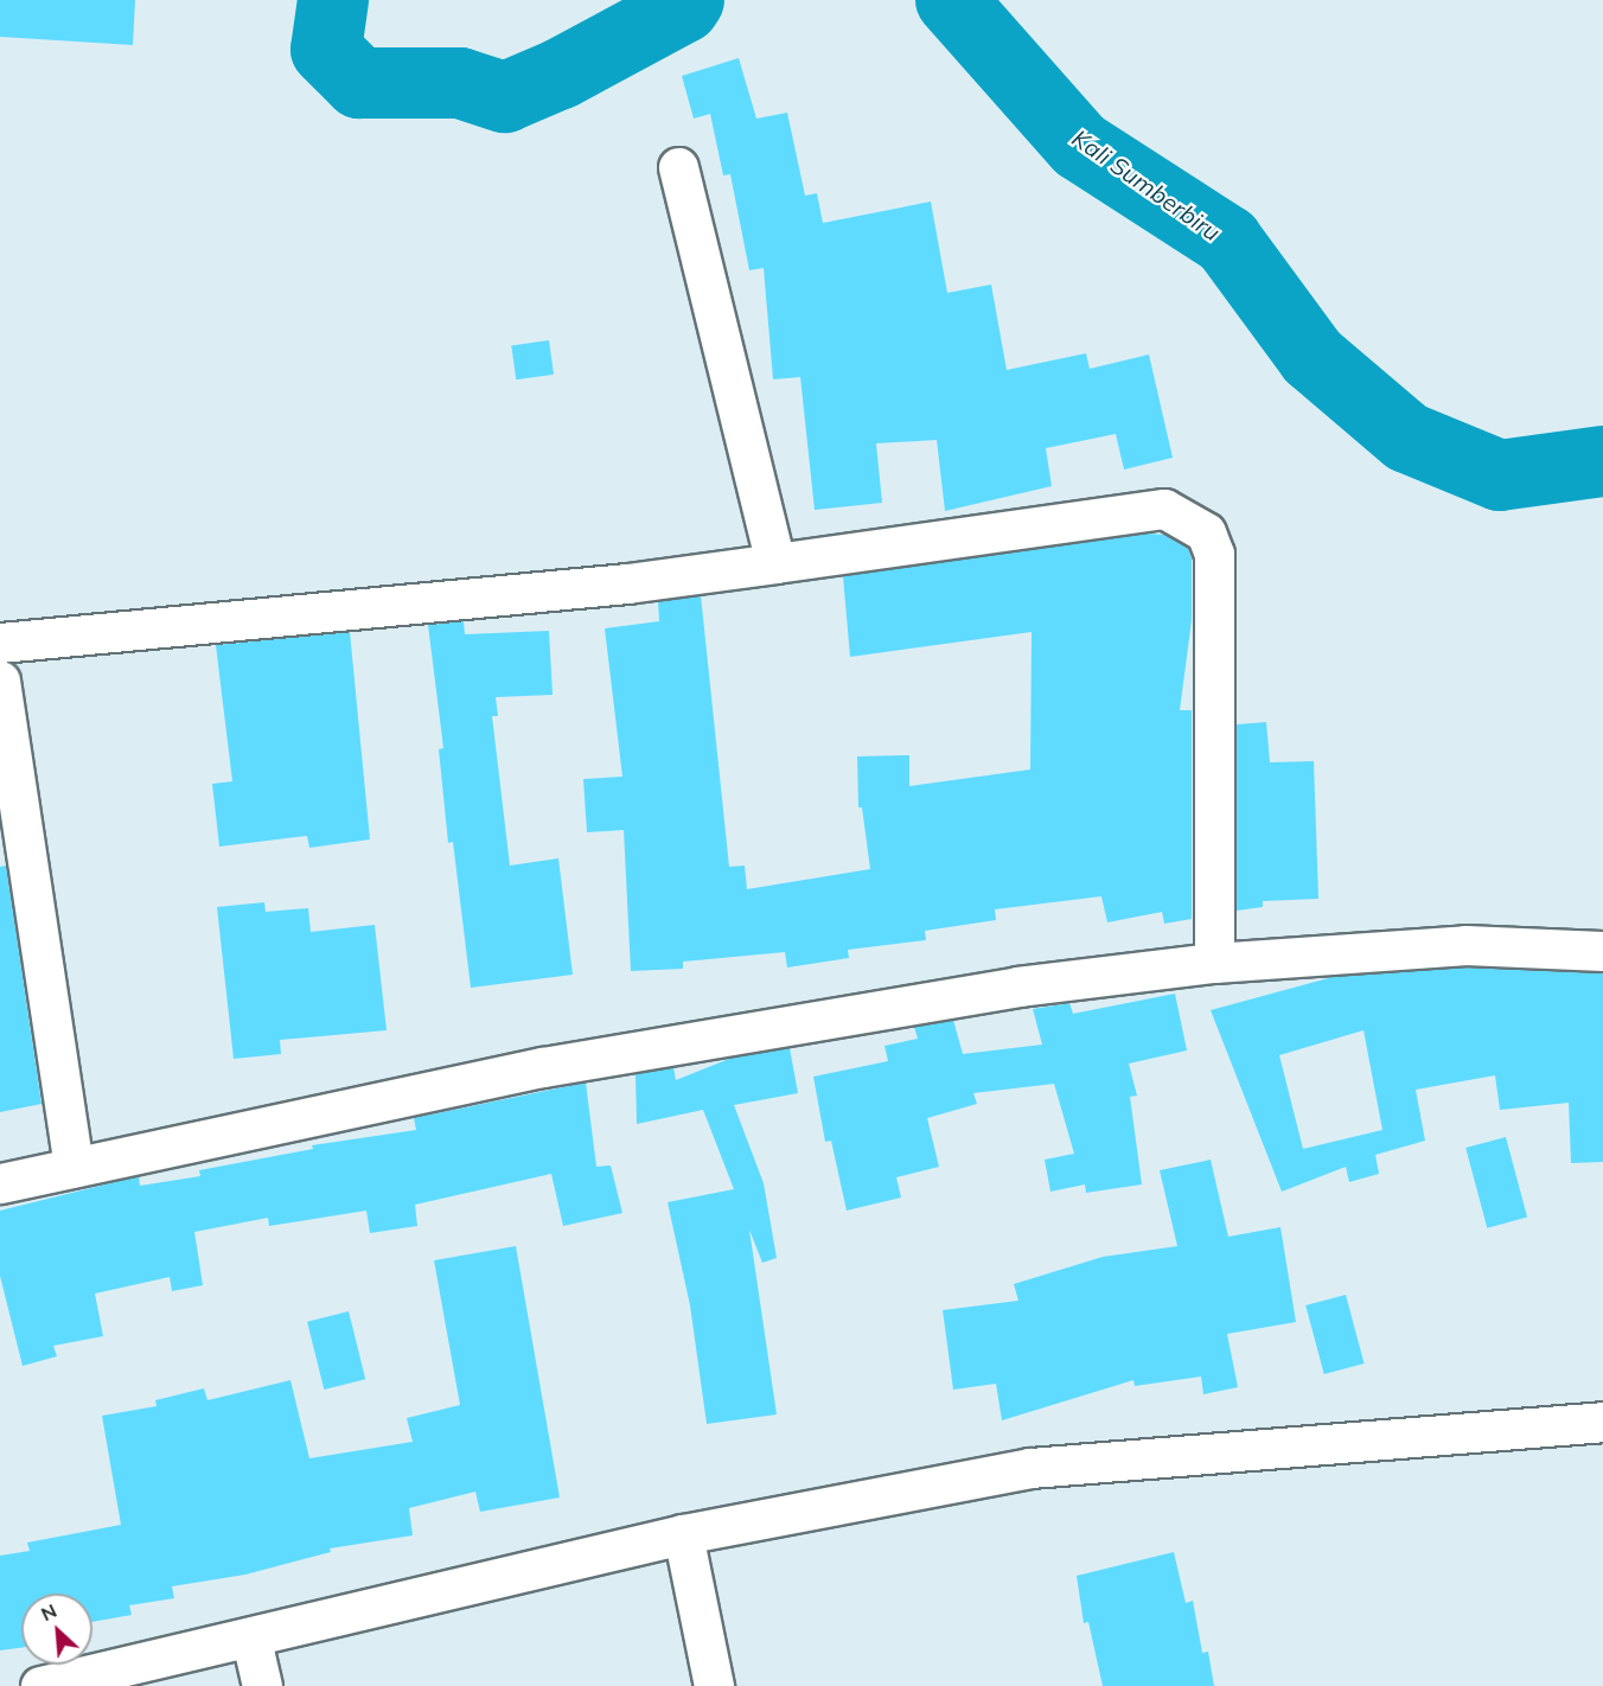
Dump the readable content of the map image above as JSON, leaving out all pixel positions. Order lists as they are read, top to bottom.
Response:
{
  "water": ["Kali Sumberbiru"],
  "north": "top left"
}
